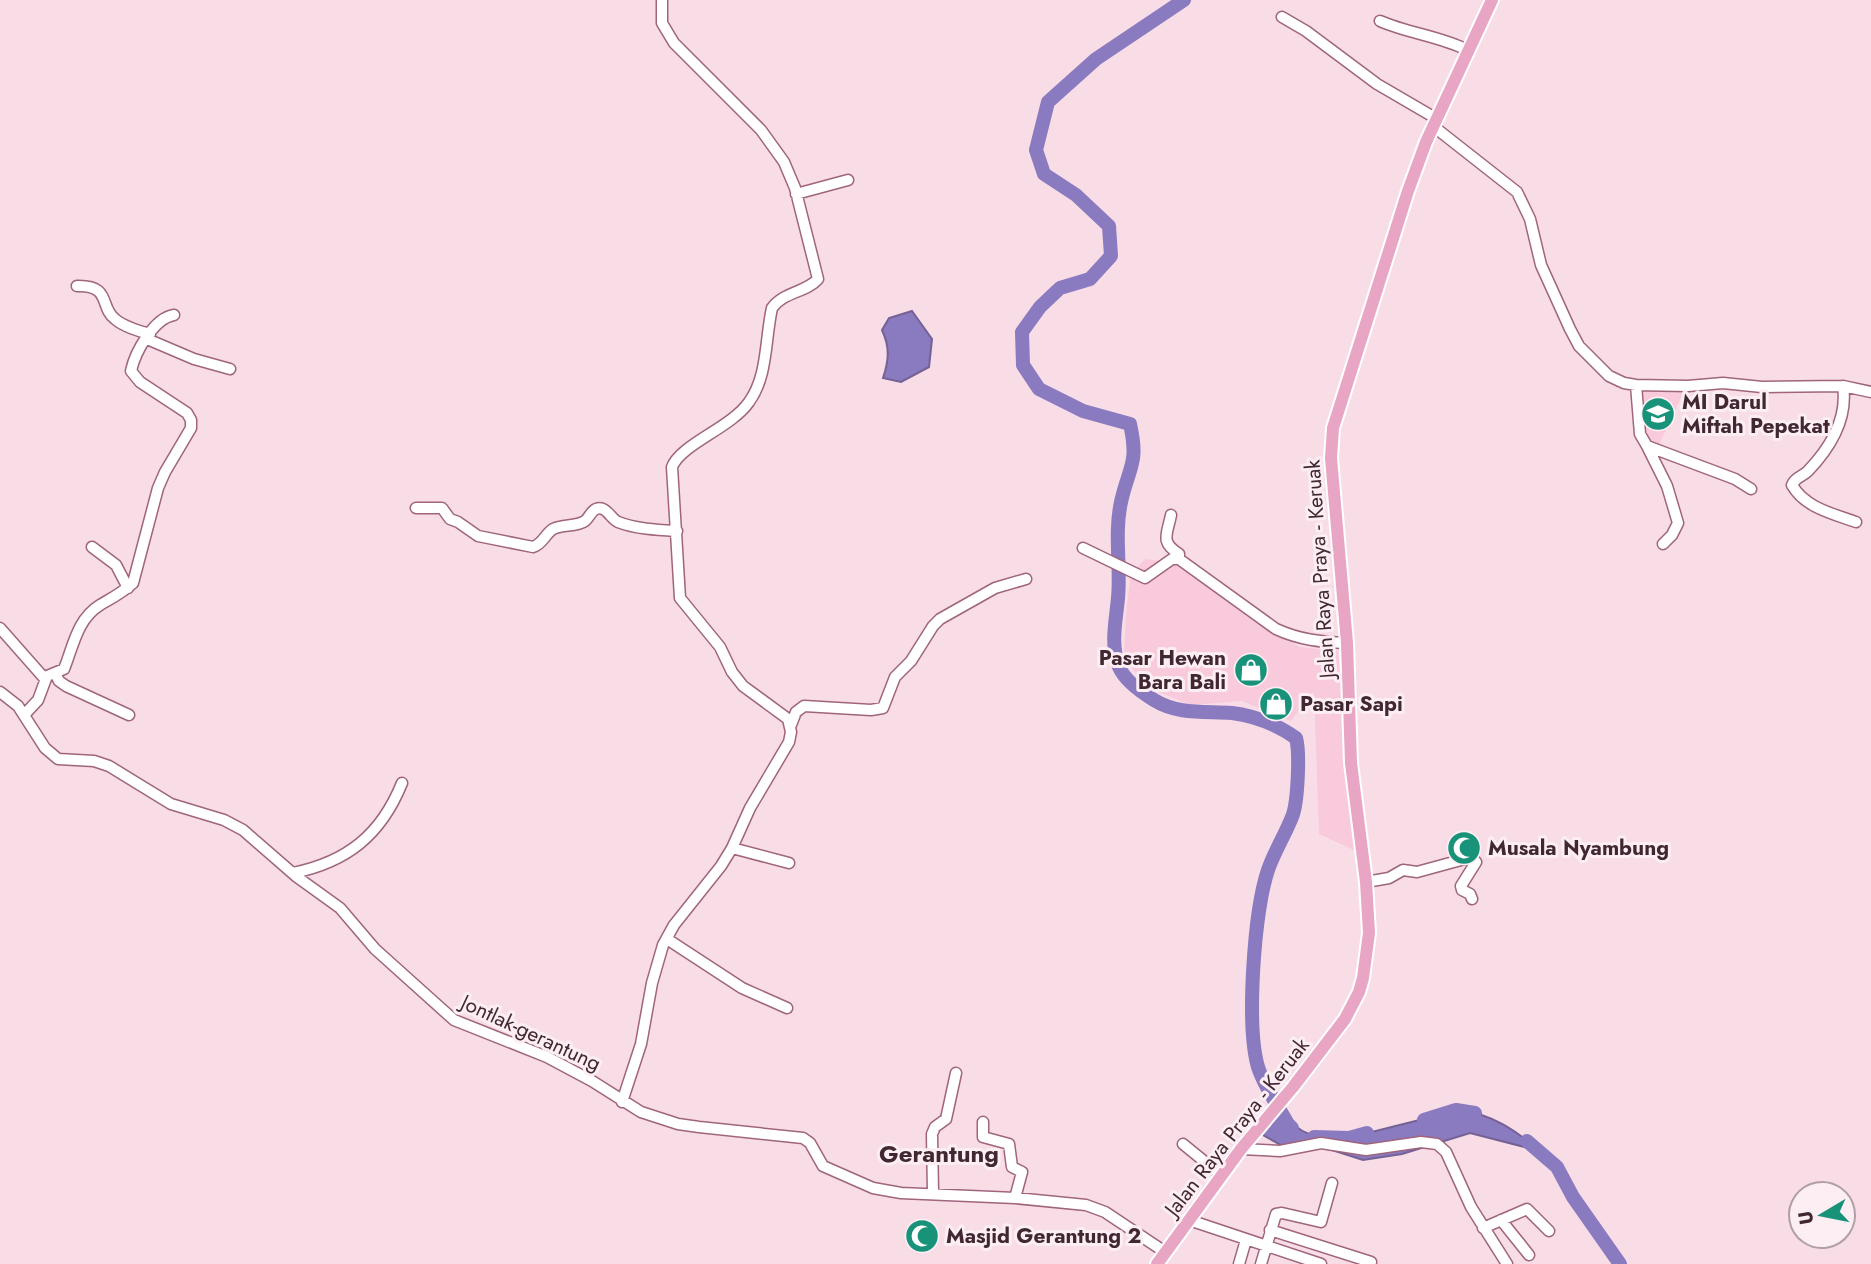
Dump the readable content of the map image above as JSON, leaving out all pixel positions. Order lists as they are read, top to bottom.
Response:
{
  "streets": {
    "main road": ["Jalan Raya Praya - Keruak"],
    "street": ["Jontlak-gerantung"]
  },
  "crossings": [
    ["Jalan Raya Praya - Keruak", "Jontlak-gerantung"]
  ],
  "districts": ["Gerantung"],
  "places": {
    "school or university": ["MI Darul Miftah Pepekat"],
    "shop": ["Pasar Hewan Bara Bali", "Pasar Sapi"],
    "mosque": ["Musala Nyambung", "Masjid Gerantung 2"]
  },
  "north": "left"
}
